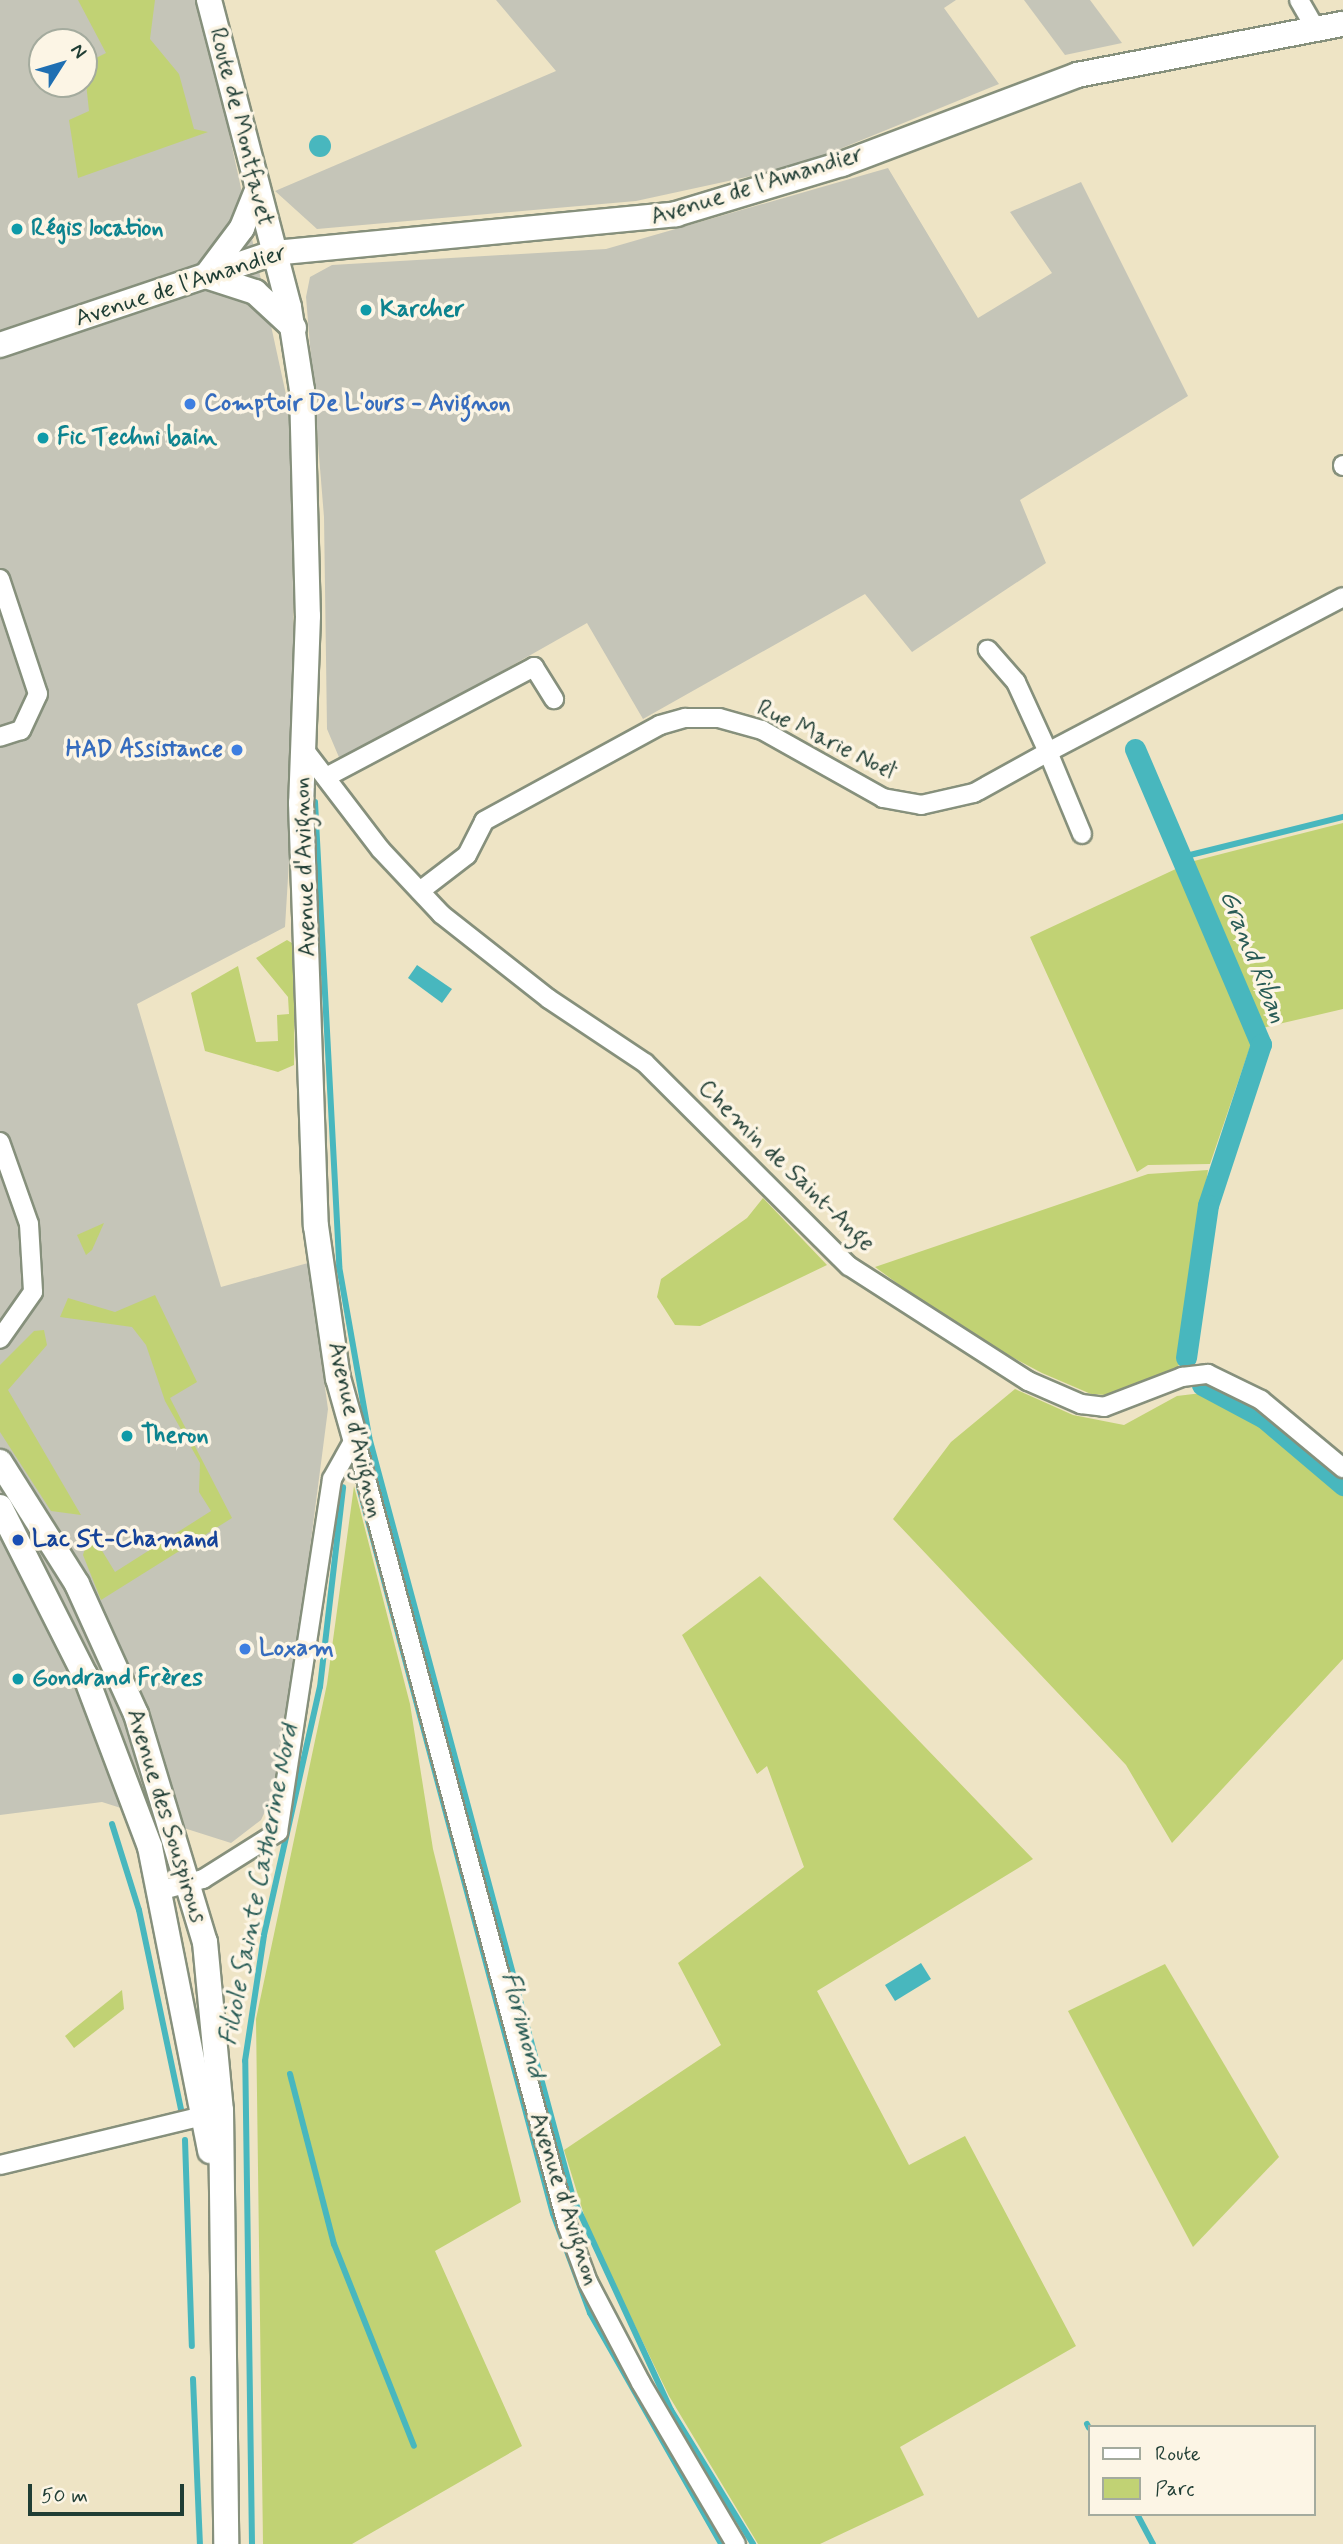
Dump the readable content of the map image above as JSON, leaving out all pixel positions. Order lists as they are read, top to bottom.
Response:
{
  "streets": {
    "main road": [
      "Route de Montfavet",
      "Avenue de l'Amandier",
      "Avenue d'Avignon",
      "Avenue des Souspirous"
    ],
    "street": ["Rue Marie Noël", "Chemin de Saint-Ange"]
  },
  "crossings": [
    ["Route de Montfavet", "Avenue de l'Amandier"],
    ["Route de Montfavet", "Avenue d'Avignon"],
    ["Avenue de l'Amandier", "Avenue d'Avignon"],
    ["Rue Marie Noël", "Chemin de Saint-Ange"],
    ["Avenue d'Avignon", "Chemin de Saint-Ange"]
  ],
  "water": ["Grand Riban", "Filiole Sainte Catherine Nord", "Florimond"],
  "places": [
    "Régis location",
    "Karcher",
    "Comptoir De L'ours - Avignon",
    "Fic Techni bain",
    "HAD Assistance",
    "Theron",
    "Lac St-Chamand",
    "Loxam",
    "Gondrand Frères"
  ],
  "legend": ["Route", "Parc"],
  "scale_bar": "50 m",
  "north": "top right"
}
